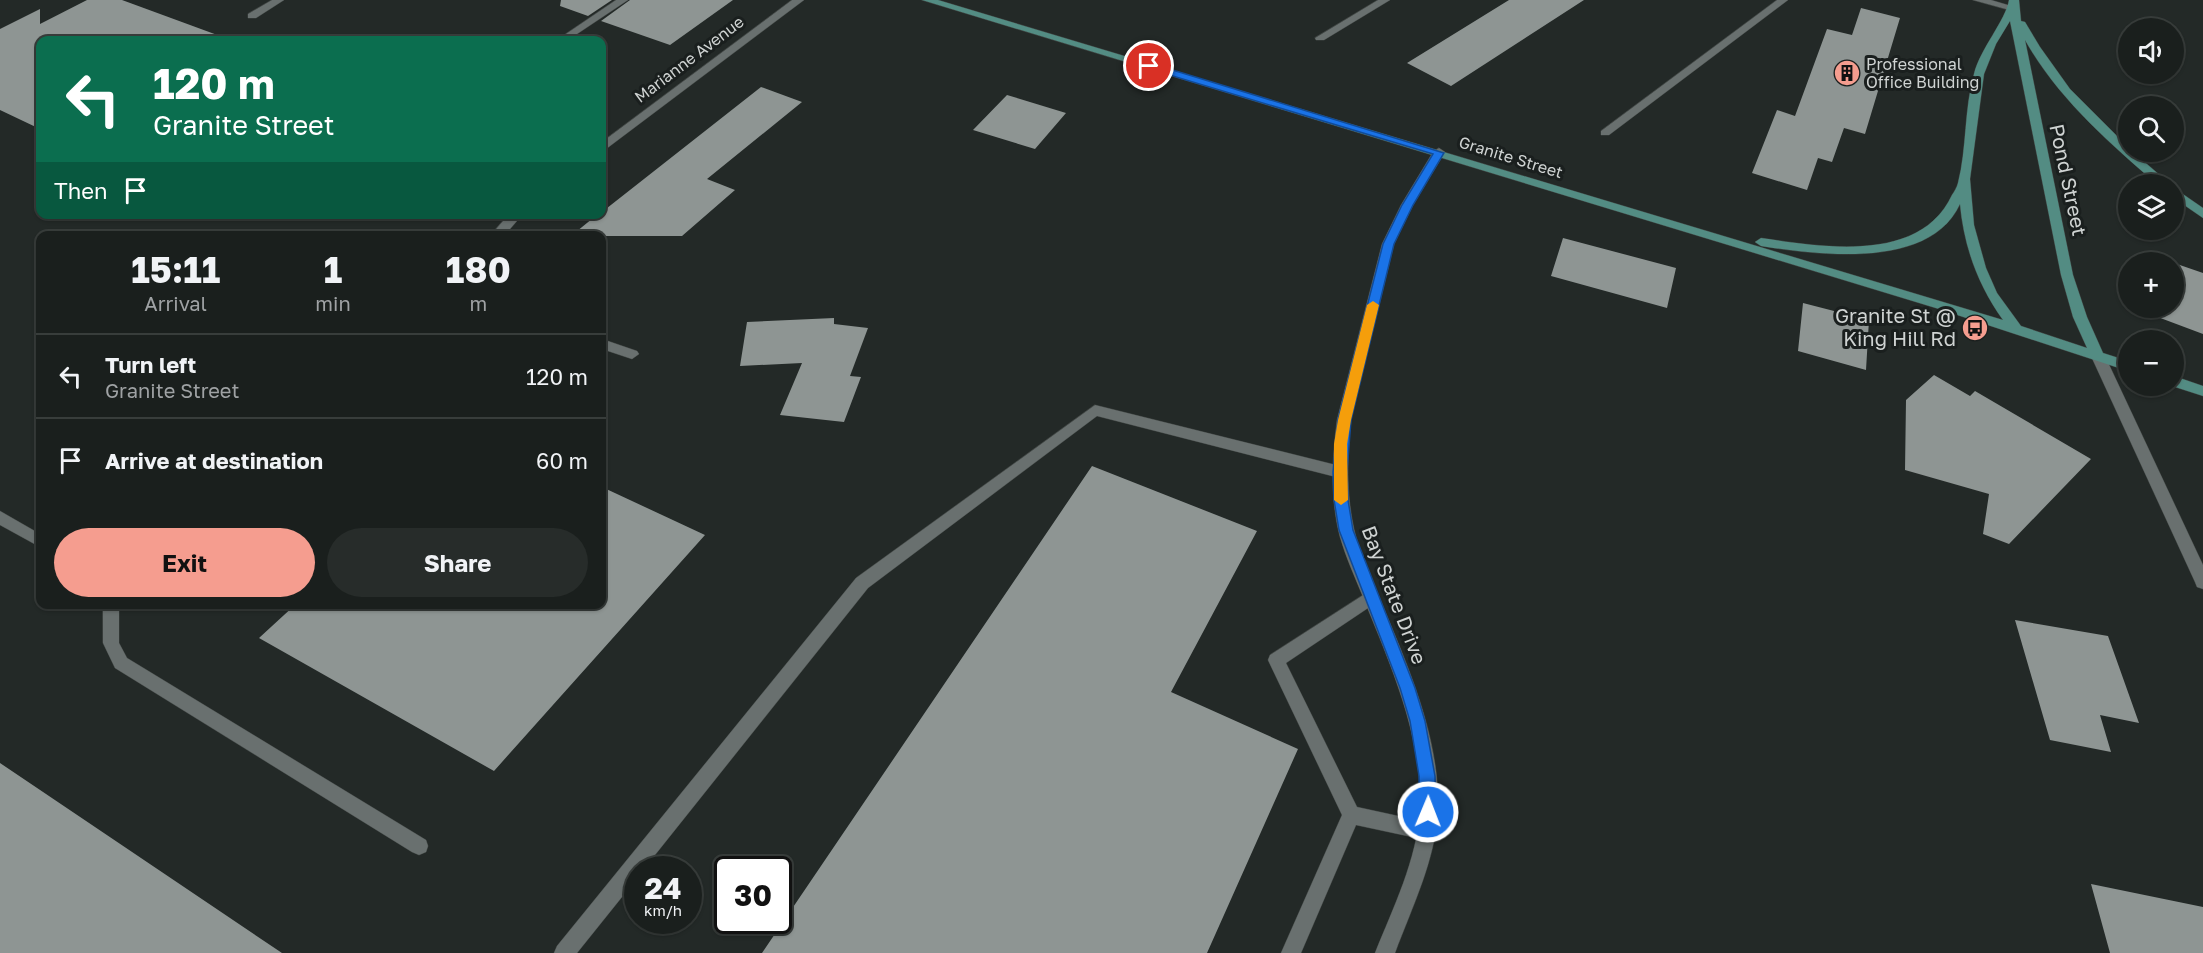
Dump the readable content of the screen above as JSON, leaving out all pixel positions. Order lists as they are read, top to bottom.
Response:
{
  "streets": {
    "main road": ["Granite Street", "Pond Street"],
    "street": ["Marianne Avenue", "Bay State Drive"]
  },
  "crossings": [
    ["Granite Street", "Bay State Drive"]
  ],
  "places": {
    "building": ["Professional Office Building"],
    "bus stop": ["Granite St @ King Hill Rd"]
  },
  "page": {
    "map_buttons": ["+", "−"],
    "turn": ["120 m", "Granite Street"],
    "then": "Then",
    "eta": [
      "15:11",
      "Arrival",
      "1",
      "min",
      "180",
      "m"
    ],
    "list": [
      {
        "name": "Turn left",
        "note": "Granite Street",
        "value": "120 m"
      },
      {
        "name": "Arrive at destination",
        "value": "60 m"
      }
    ],
    "buttons": ["Exit", "Share"],
    "speed": "24 km/h",
    "limit": "30"
  }
}
